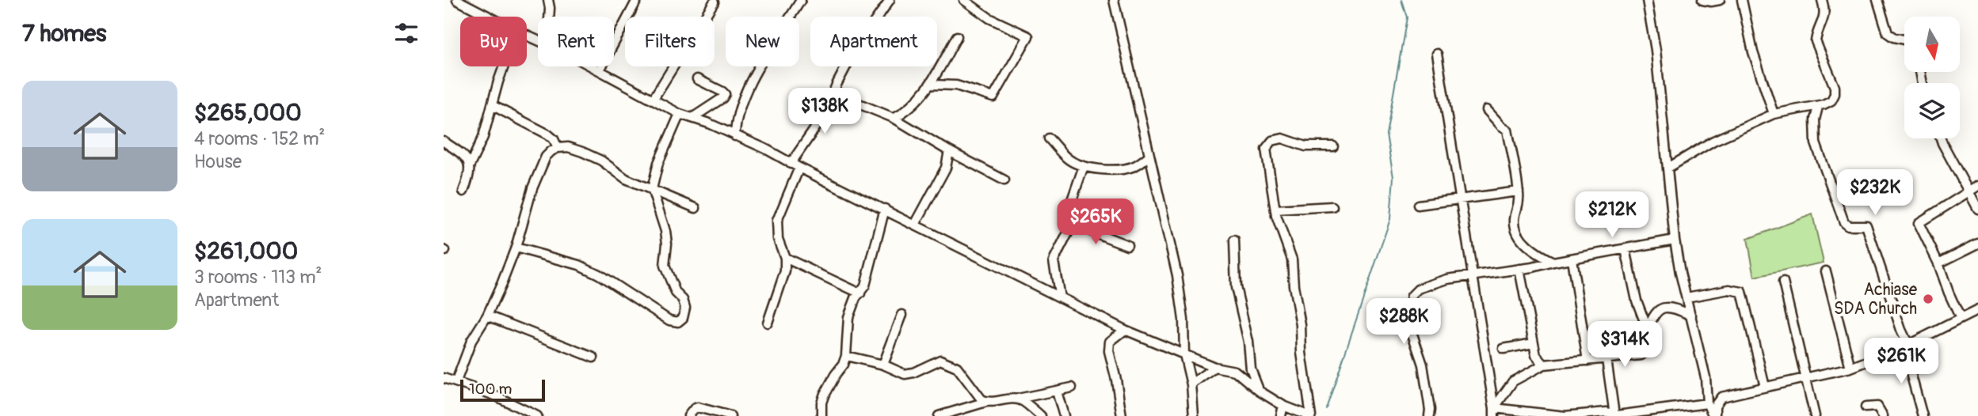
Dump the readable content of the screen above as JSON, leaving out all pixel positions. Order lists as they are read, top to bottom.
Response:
{
  "places": ["Achiase SDA Church"],
  "scale_bar": "100 m",
  "north": "bottom",
  "page": {
    "heading": "7 homes",
    "chip": [
      "Buy",
      "Rent",
      "Filters",
      "New",
      "Apartment"
    ],
    "list": [
      {
        "name": "$265,000",
        "note": "4 rooms · 152 m² · House"
      },
      {
        "name": "$261,000",
        "note": "3 rooms · 113 m² · Apartment"
      }
    ],
    "price": [
      "$138K",
      "$232K",
      "$212K",
      "$265K",
      "$288K",
      "$314K",
      "$261K"
    ],
    "scale": "100 m"
  }
}
